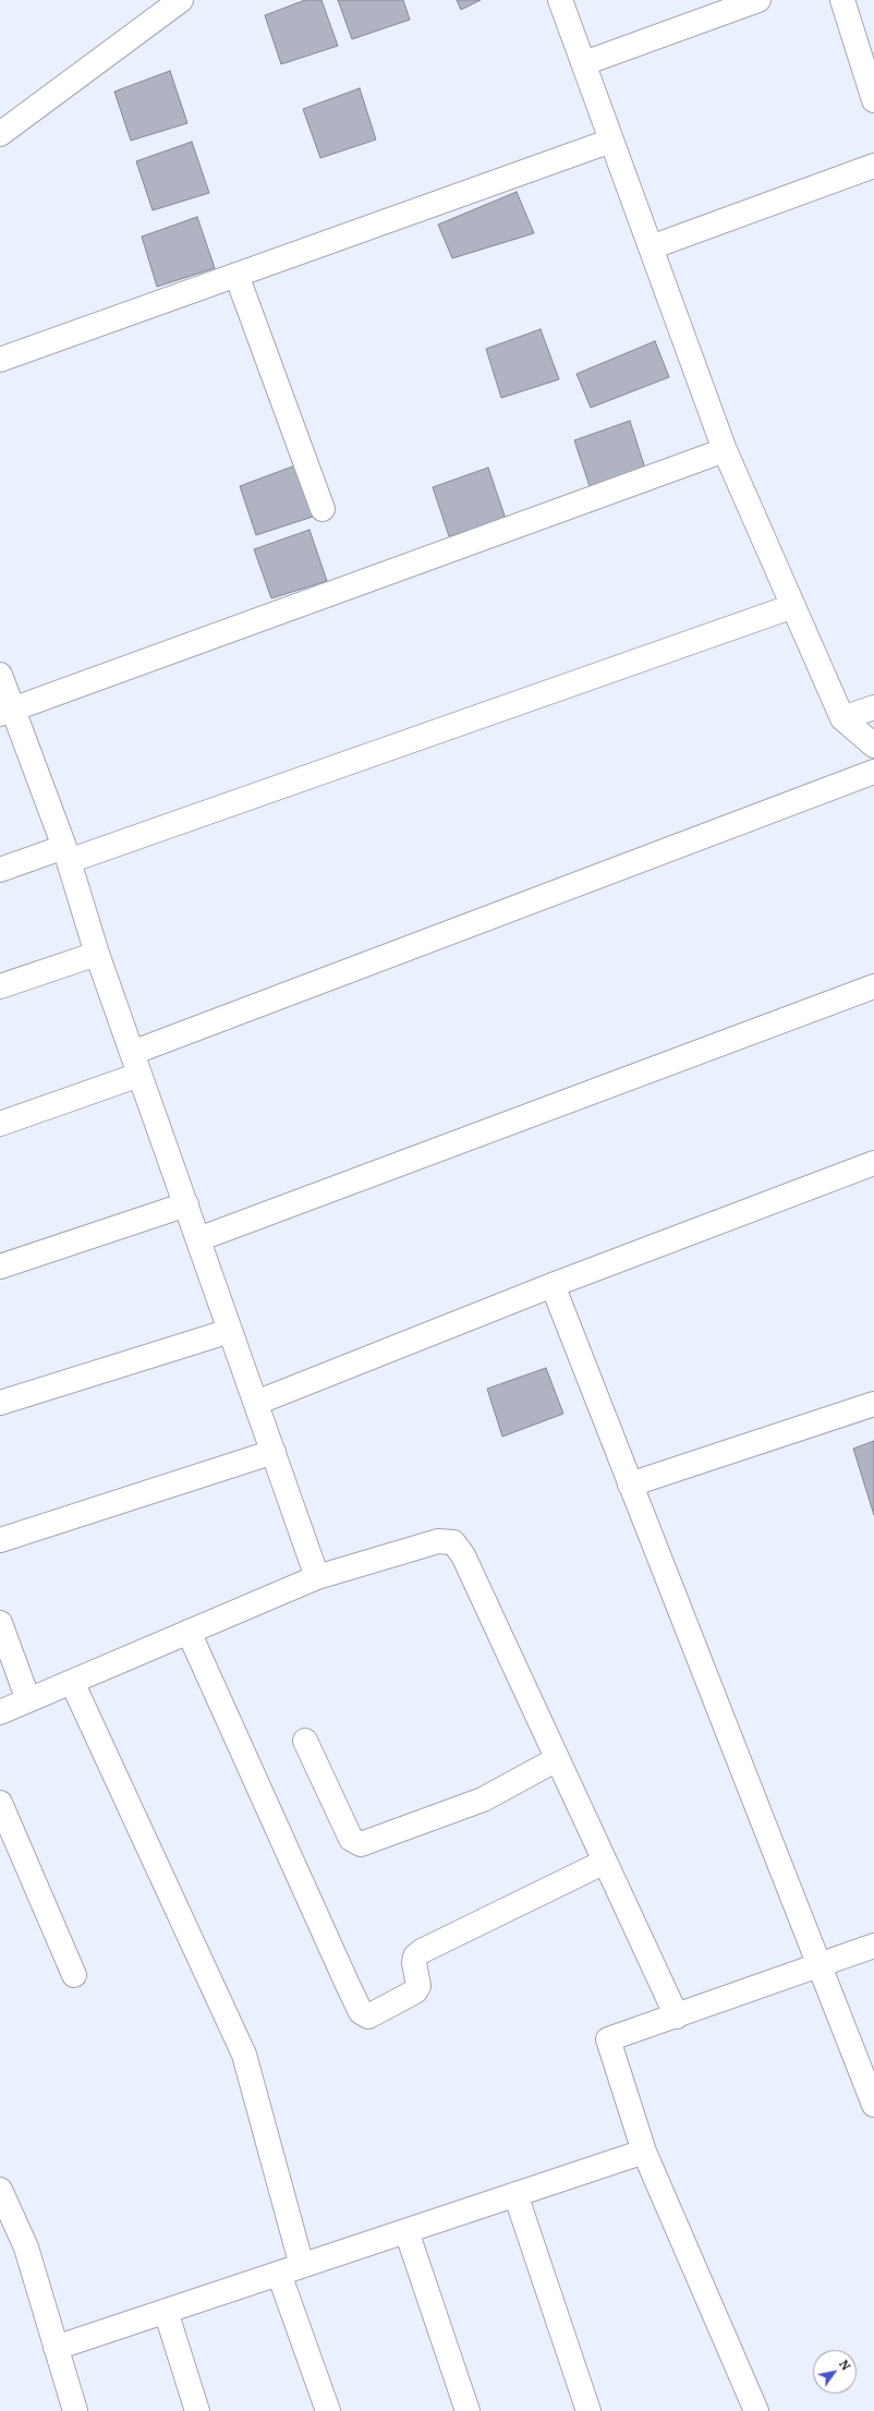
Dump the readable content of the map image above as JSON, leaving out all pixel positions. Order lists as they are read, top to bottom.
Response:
{
  "north": "top right"
}
